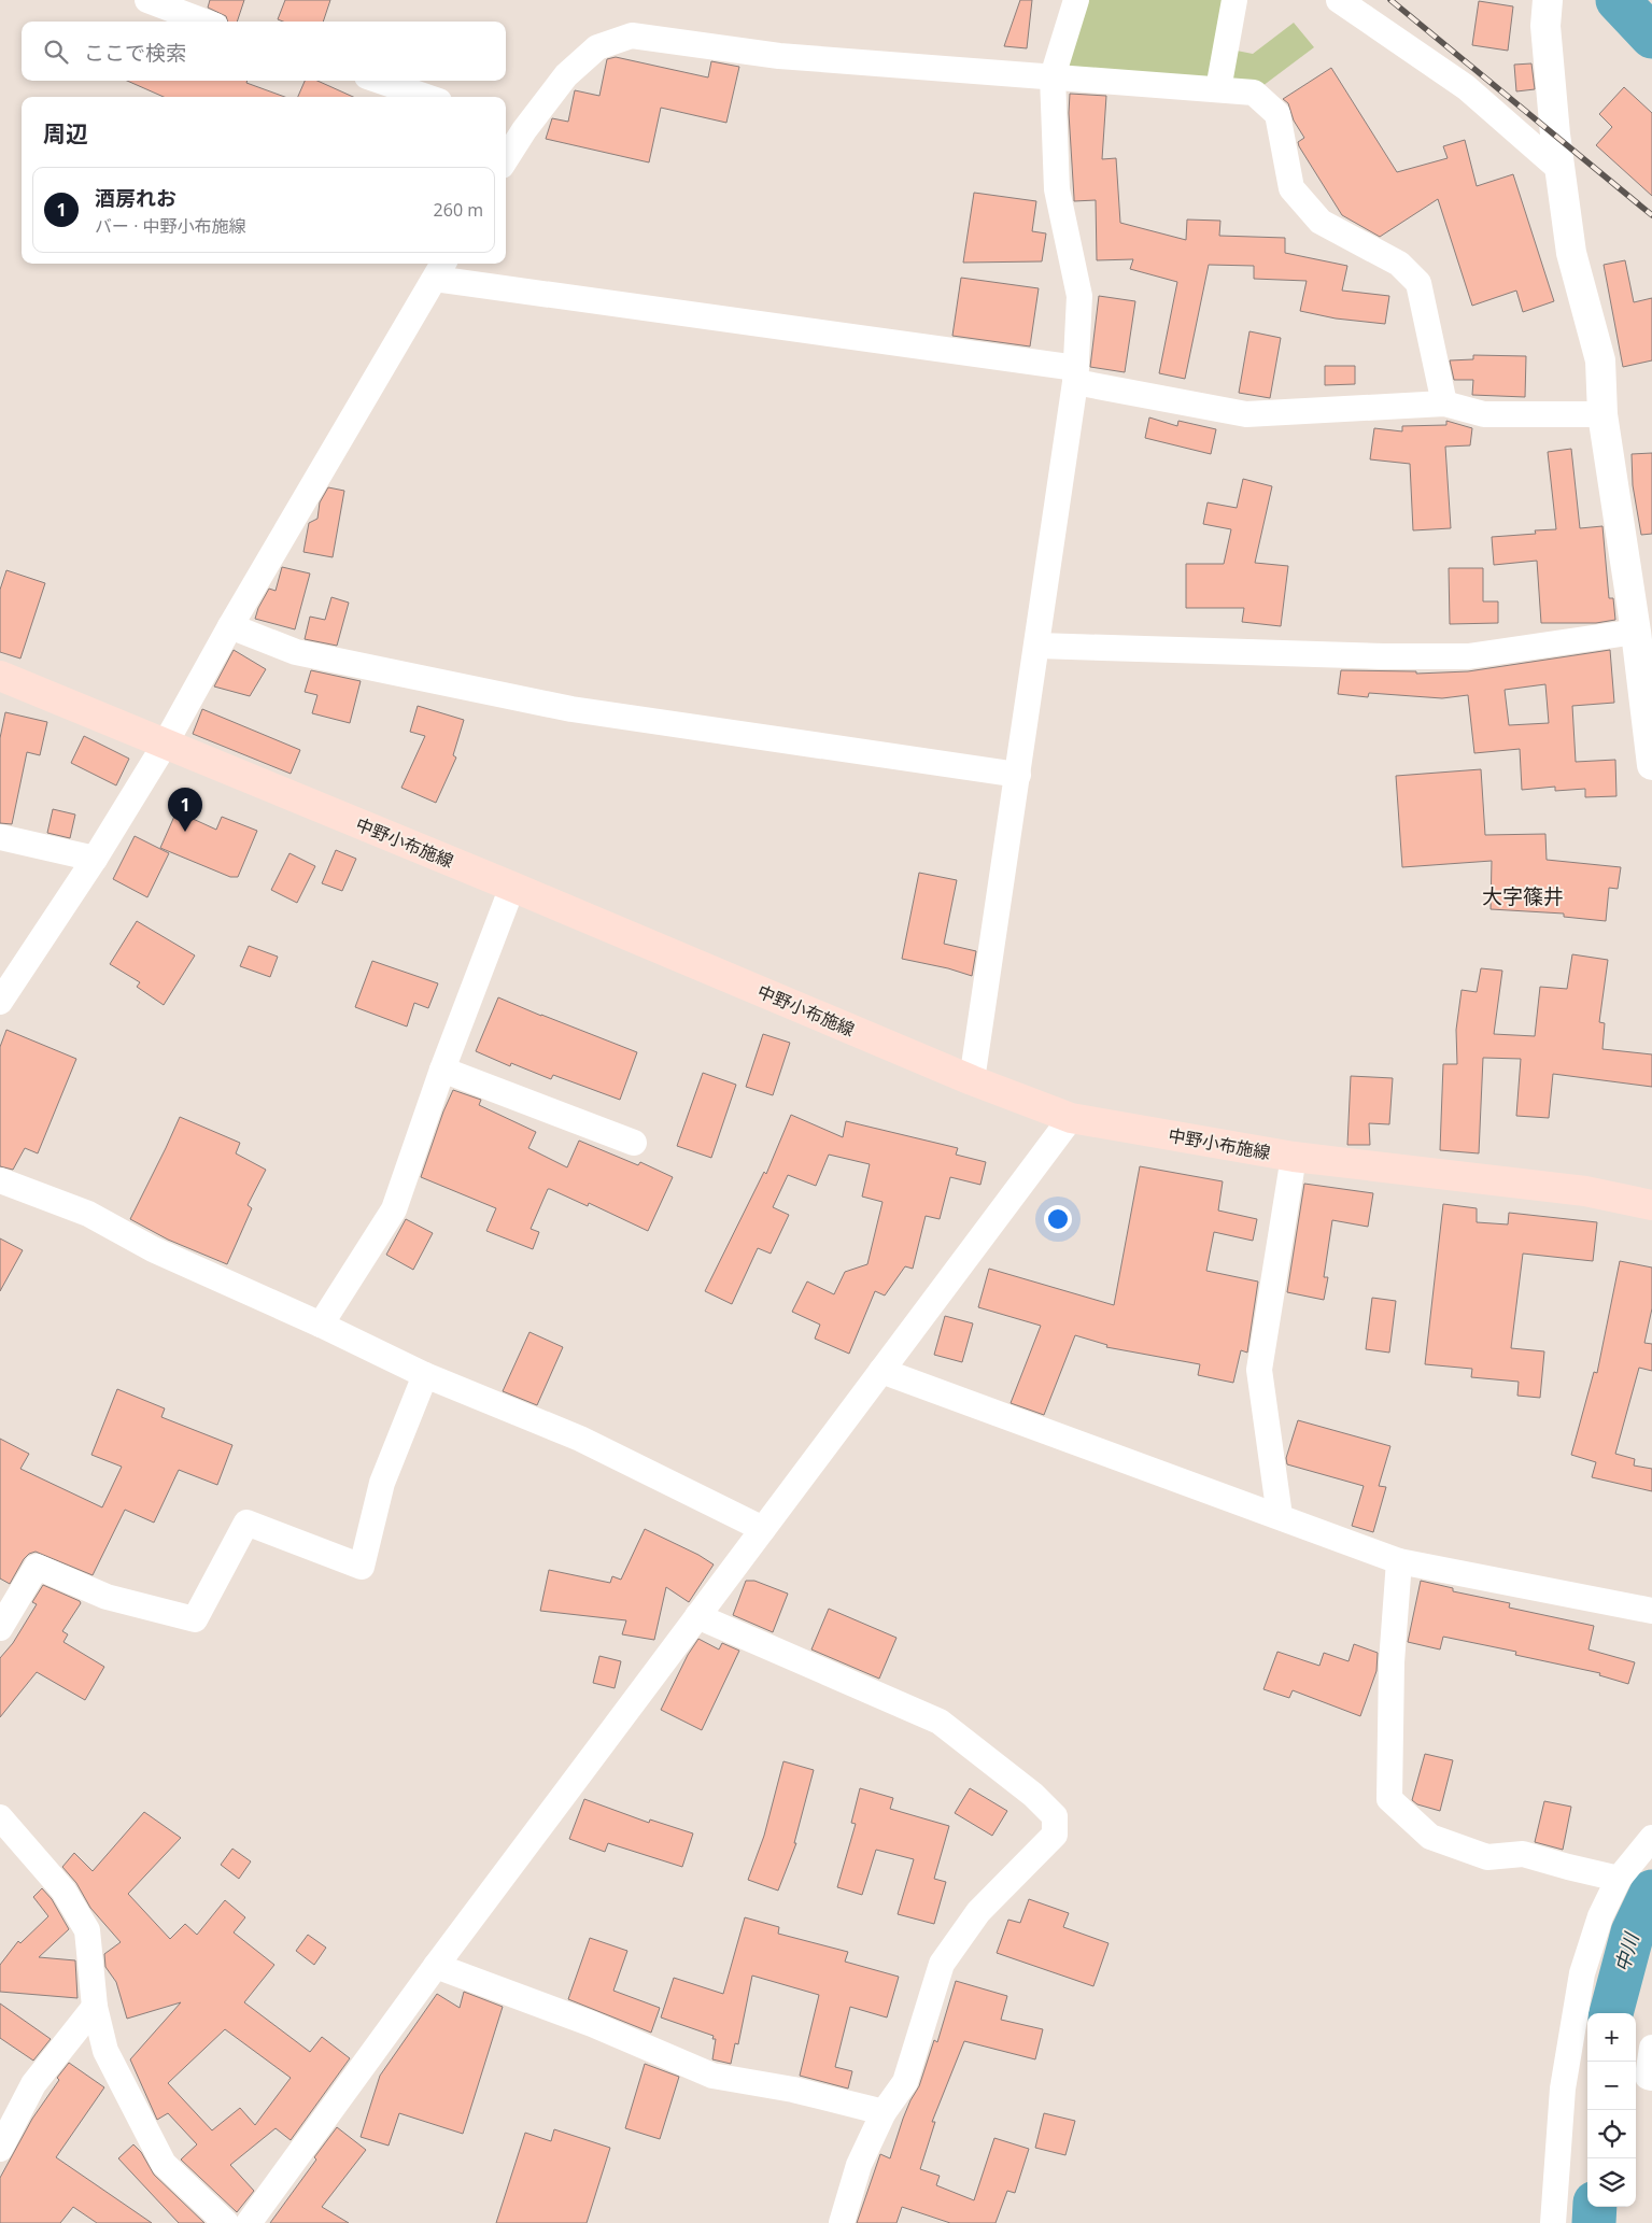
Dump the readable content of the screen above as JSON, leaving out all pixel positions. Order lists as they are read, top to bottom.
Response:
{
  "streets": {
    "main road": ["中野小布施線"]
  },
  "districts": ["大字篠井"],
  "water": ["中川"],
  "page": {
    "search": "ここで検索",
    "heading": "周辺",
    "list": [
      {
        "mark": "1",
        "name": "酒房れお",
        "note": "バー · 中野小布施線",
        "value": "260 m"
      }
    ],
    "pins": "1",
    "map_buttons": ["+", "−"]
  }
}
